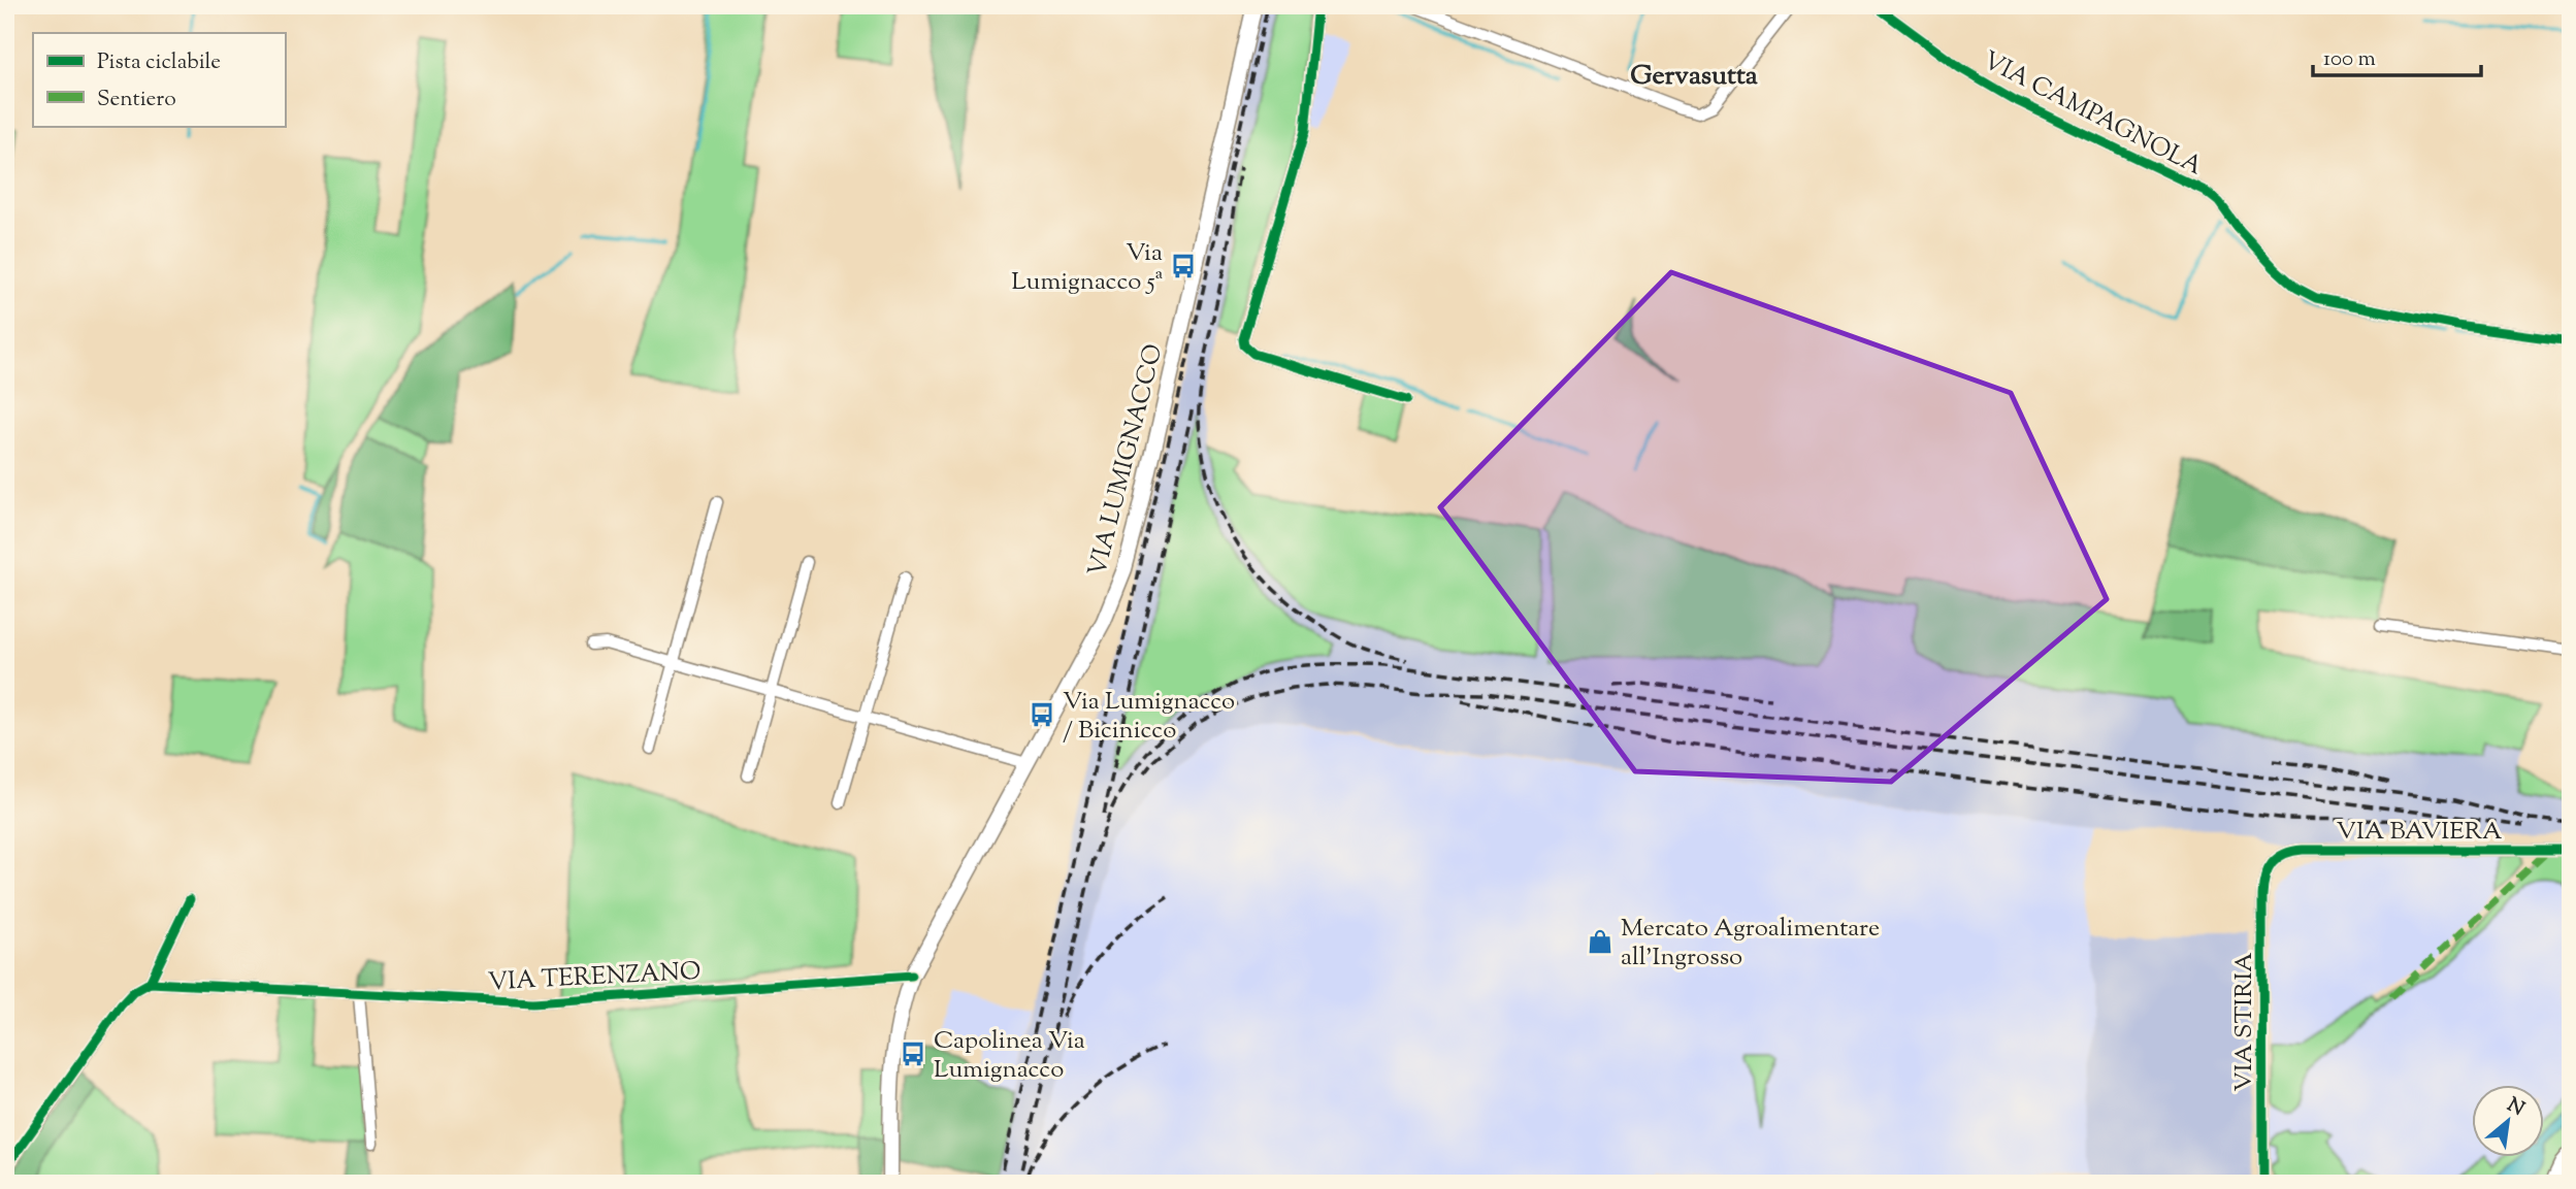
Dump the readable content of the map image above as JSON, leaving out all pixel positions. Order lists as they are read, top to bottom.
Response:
{
  "streets": {
    "main road": ["VIA LUMIGNACCO"],
    "street": [
      "VIA CAMPAGNOLA",
      "VIA BAVIERA",
      "VIA TERENZANO",
      "VIA STIRIA"
    ]
  },
  "crossings": [
    ["VIA LUMIGNACCO", "VIA TERENZANO"],
    ["VIA BAVIERA", "VIA STIRIA"]
  ],
  "districts": ["Gervasutta"],
  "places": {
    "bus stop": ["Via Lumignacco 5ª", "Via Lumignacco / Bicinicco", "Capolinea Via Lumignacco"],
    "shop": ["Mercato Agroalimentare all’Ingrosso"]
  },
  "legend": ["Pista ciclabile", "Sentiero"],
  "scale_bar": "100 m",
  "north": "top right"
}
